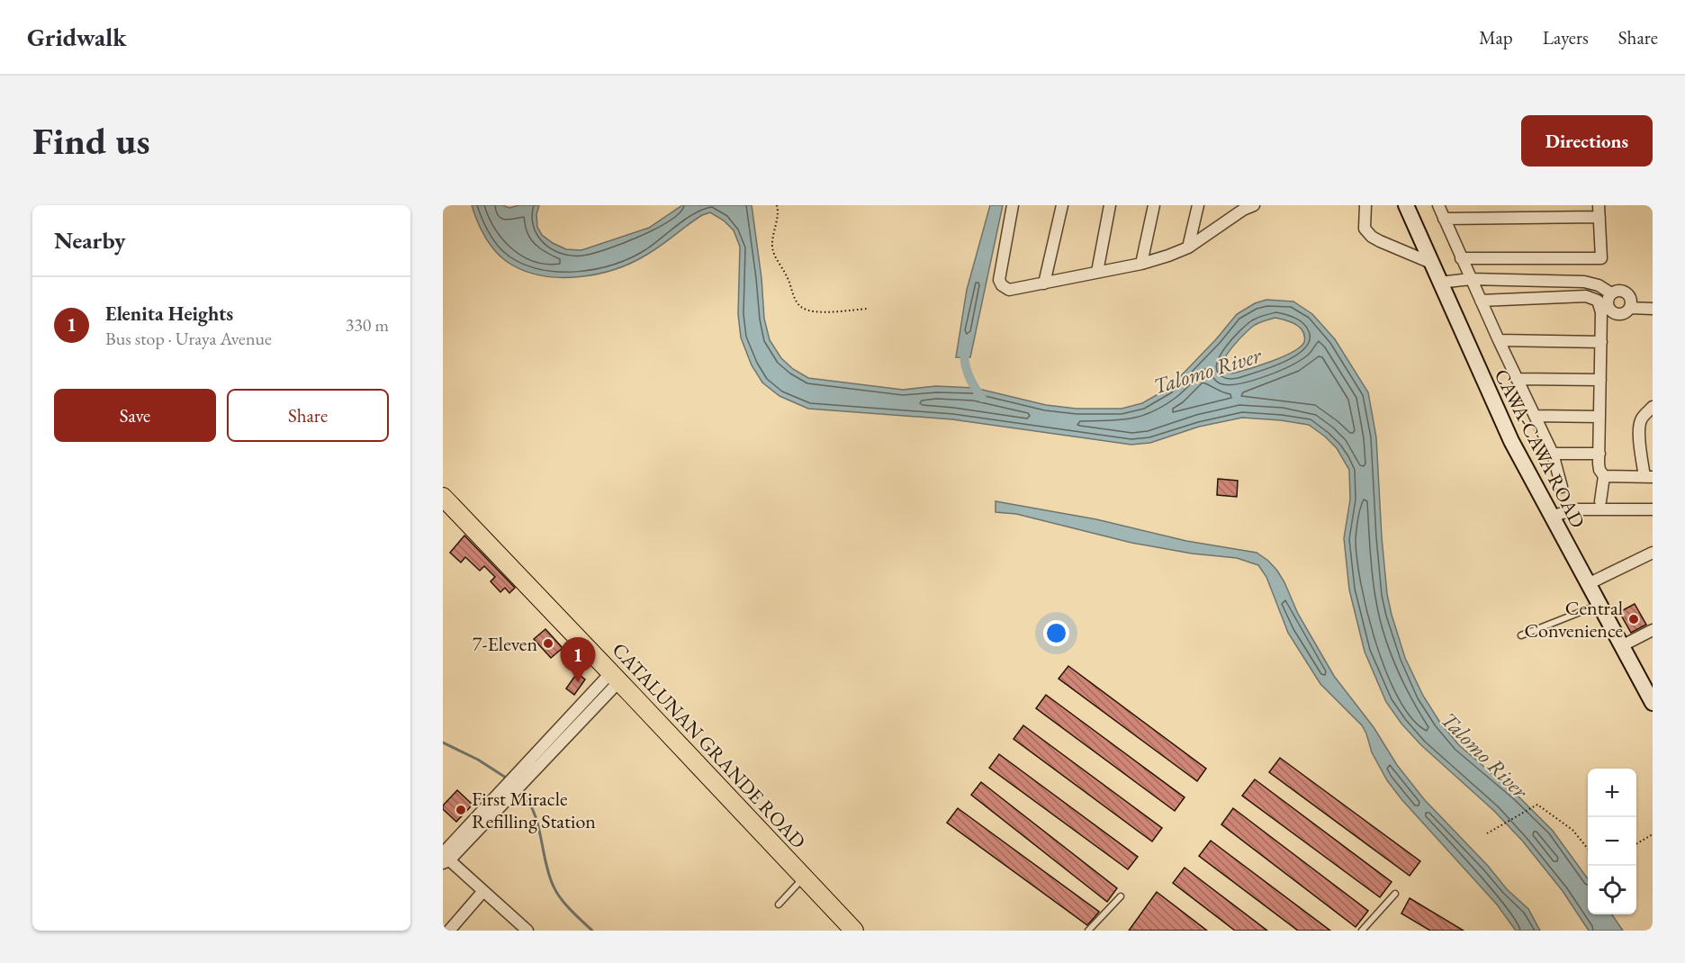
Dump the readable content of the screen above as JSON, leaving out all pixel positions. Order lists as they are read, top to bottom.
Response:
{
  "streets": {
    "main road": ["CATALUNAN GRANDE ROAD"],
    "street": ["CAWA-CAWA ROAD"]
  },
  "water": ["Talomo River"],
  "places": ["Central Convenience", "7-Eleven", "First Miracle Refilling Station"],
  "page": {
    "header": "Gridwalk",
    "nav": ["Map", "Layers", "Share"],
    "buttons": [
      "Directions",
      ["Save", "Share"]
    ],
    "title": "Find us",
    "heading": "Nearby",
    "list": [
      {
        "mark": "1",
        "name": "Elenita Heights",
        "note": "Bus stop · Uraya Avenue",
        "value": "330 m"
      }
    ],
    "pins": "1",
    "map_buttons": ["+", "−"]
  }
}
